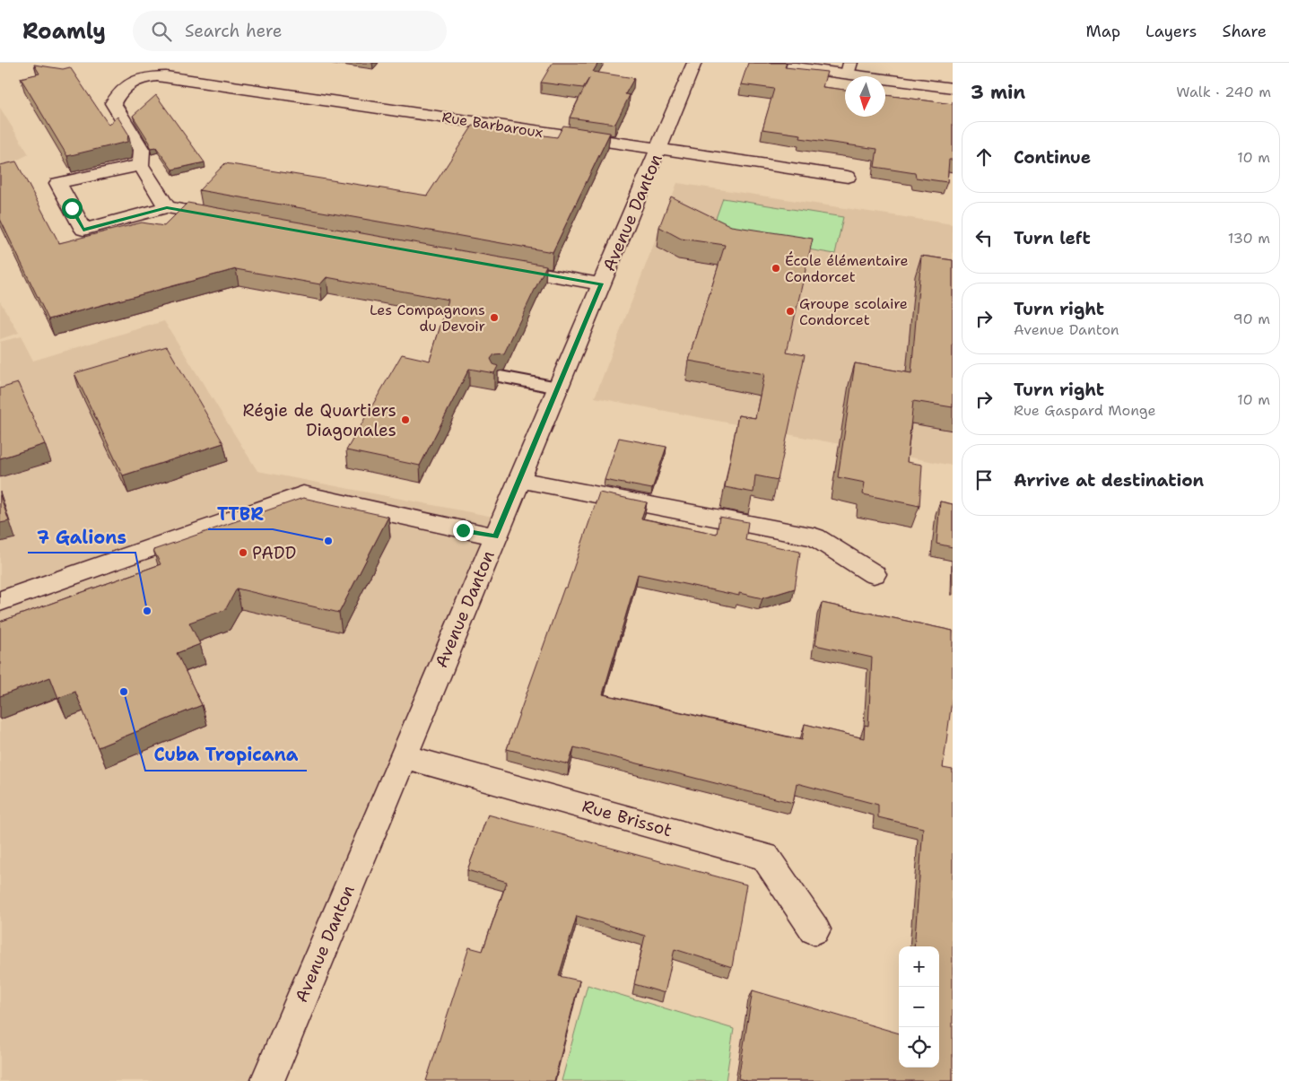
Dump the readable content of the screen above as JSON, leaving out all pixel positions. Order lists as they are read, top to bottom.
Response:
{
  "streets": {
    "street": ["Rue Barbaroux", "Avenue Danton", "Rue Brissot"]
  },
  "crossings": [
    ["Rue Barbaroux", "Avenue Danton"],
    ["Avenue Danton", "Rue Brissot"]
  ],
  "places": [
    "École élémentaire Condorcet",
    "Groupe scolaire Condorcet",
    "Les Compagnons du Devoir",
    "Régie de Quartiers Diagonales",
    "TTBR",
    "PADD",
    "7 Galions",
    "Cuba Tropicana"
  ],
  "north": "bottom",
  "page": {
    "header": "Roamly",
    "search": "Search here",
    "nav": ["Map", "Layers", "Share"],
    "heading": ["3 min", "Walk · 240 m"],
    "list": [
      ["Continue", "10 m"],
      ["Turn left", "130 m"],
      ["Turn right", "Avenue Danton", "90 m"],
      ["Turn right", "Rue Gaspard Monge", "10 m"],
      "Arrive at destination"
    ],
    "map_buttons": ["+", "−"]
  }
}
